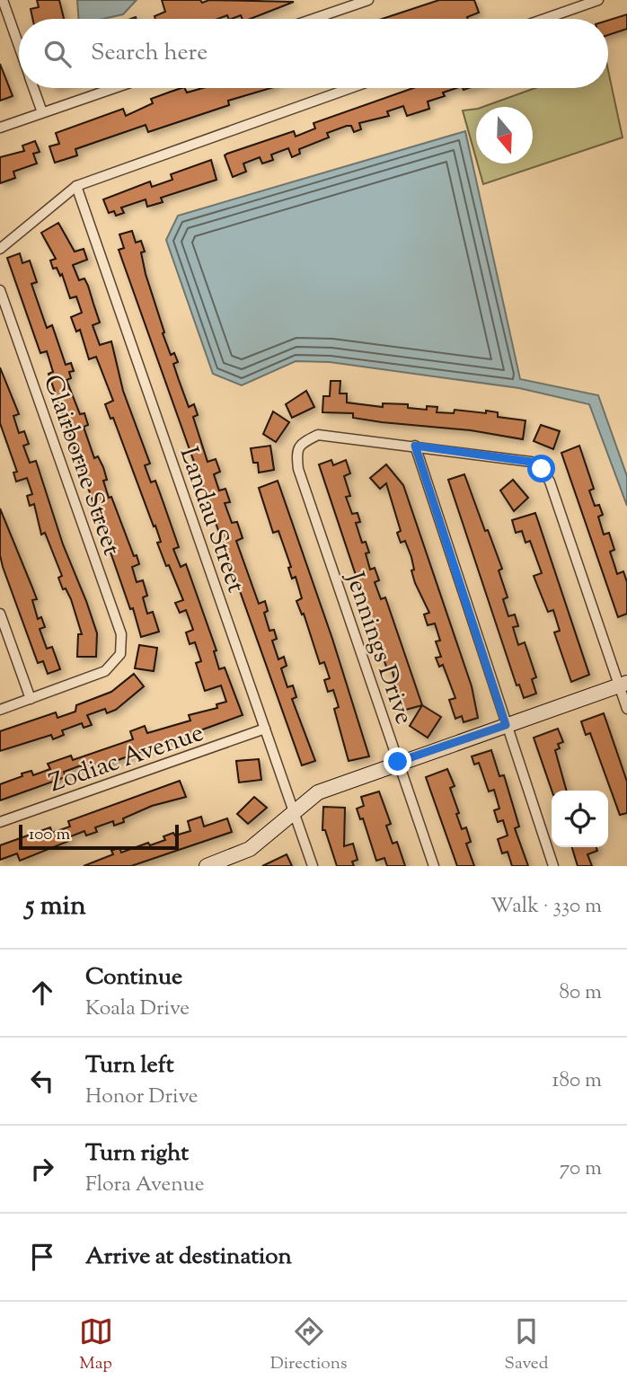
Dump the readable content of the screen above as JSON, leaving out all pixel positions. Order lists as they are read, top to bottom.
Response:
{
  "streets": {
    "street": [
      "Clairborne Street",
      "Landau Street",
      "Jennings Drive",
      "Zodiac Avenue"
    ]
  },
  "crossings": [
    ["Landau Street", "Zodiac Avenue"]
  ],
  "scale_bar": "100 m",
  "north": "bottom",
  "page": {
    "search": "Search here",
    "scale": "100 m",
    "heading": ["5 min", "Walk · 330 m"],
    "list": [
      ["Continue", "Koala Drive", "80 m"],
      ["Turn left", "Honor Drive", "180 m"],
      ["Turn right", "Flora Avenue", "70 m"],
      "Arrive at destination"
    ],
    "nav": ["Map", "Directions", "Saved"]
  }
}
